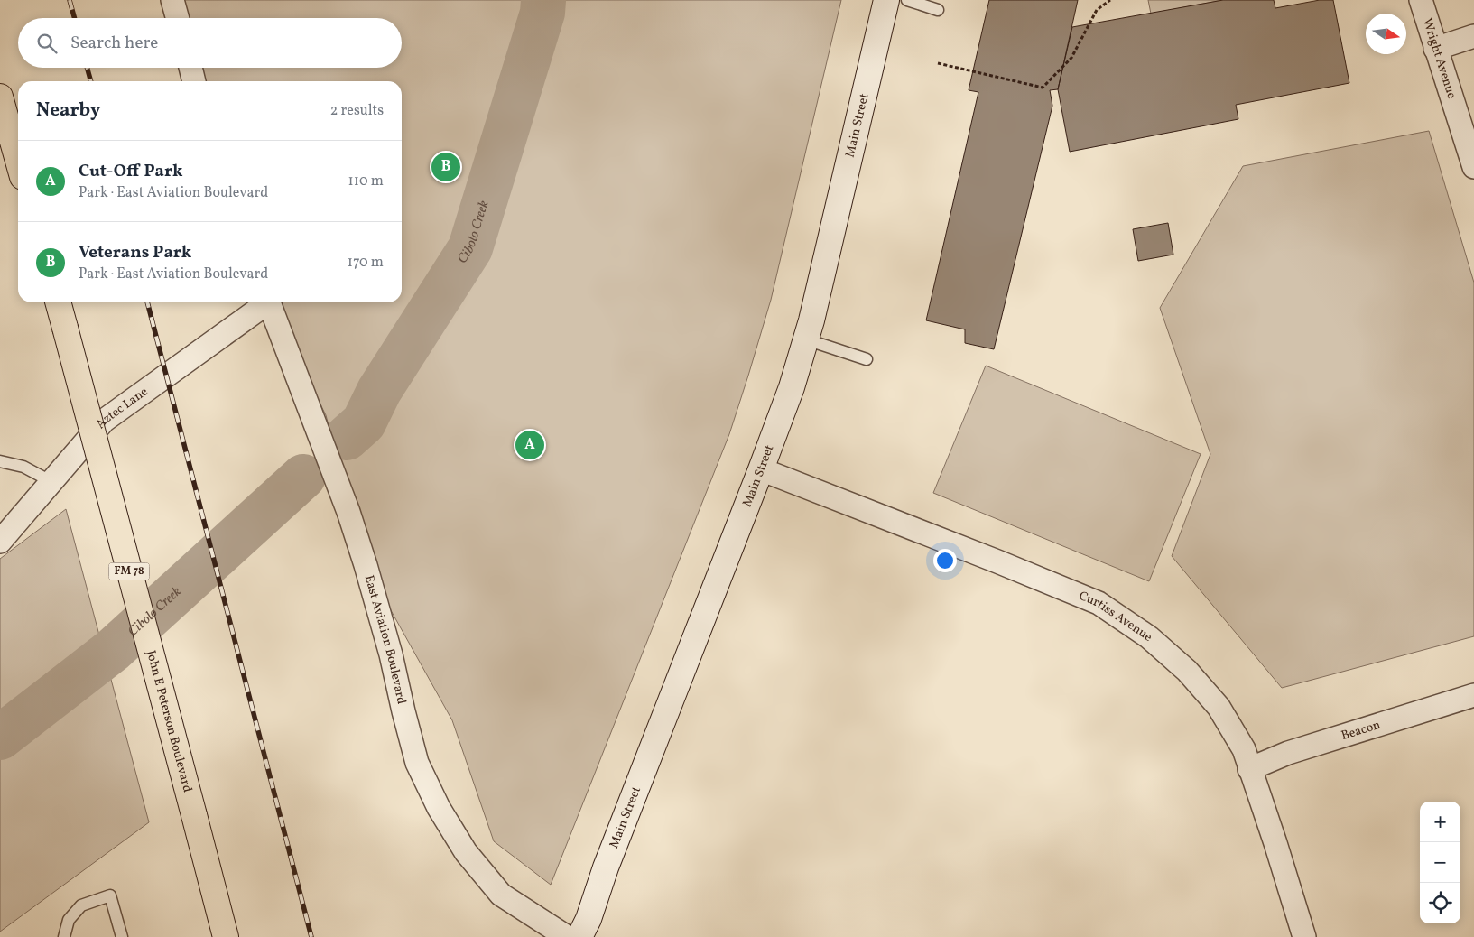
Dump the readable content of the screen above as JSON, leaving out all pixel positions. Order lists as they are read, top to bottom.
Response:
{
  "streets": {
    "main road": ["Main Street", "FM 78", "John E Peterson Boulevard"],
    "street": [
      "Wright Avenue",
      "Aztec Lane",
      "Curtiss Avenue",
      "East Aviation Boulevard",
      "Beacon"
    ]
  },
  "crossings": [
    ["Main Street", "Curtiss Avenue"],
    ["Curtiss Avenue", "Beacon"]
  ],
  "water": ["Cibolo Creek"],
  "north": "right",
  "page": {
    "search": "Search here",
    "heading": ["Nearby", "2 results"],
    "list": [
      {
        "mark": "A",
        "name": "Cut-Off Park",
        "note": "Park · East Aviation Boulevard",
        "value": "110 m"
      },
      {
        "mark": "B",
        "name": "Veterans Park",
        "note": "Park · East Aviation Boulevard",
        "value": "170 m"
      }
    ],
    "pins": ["B", "A"],
    "map_buttons": ["+", "−"]
  }
}
